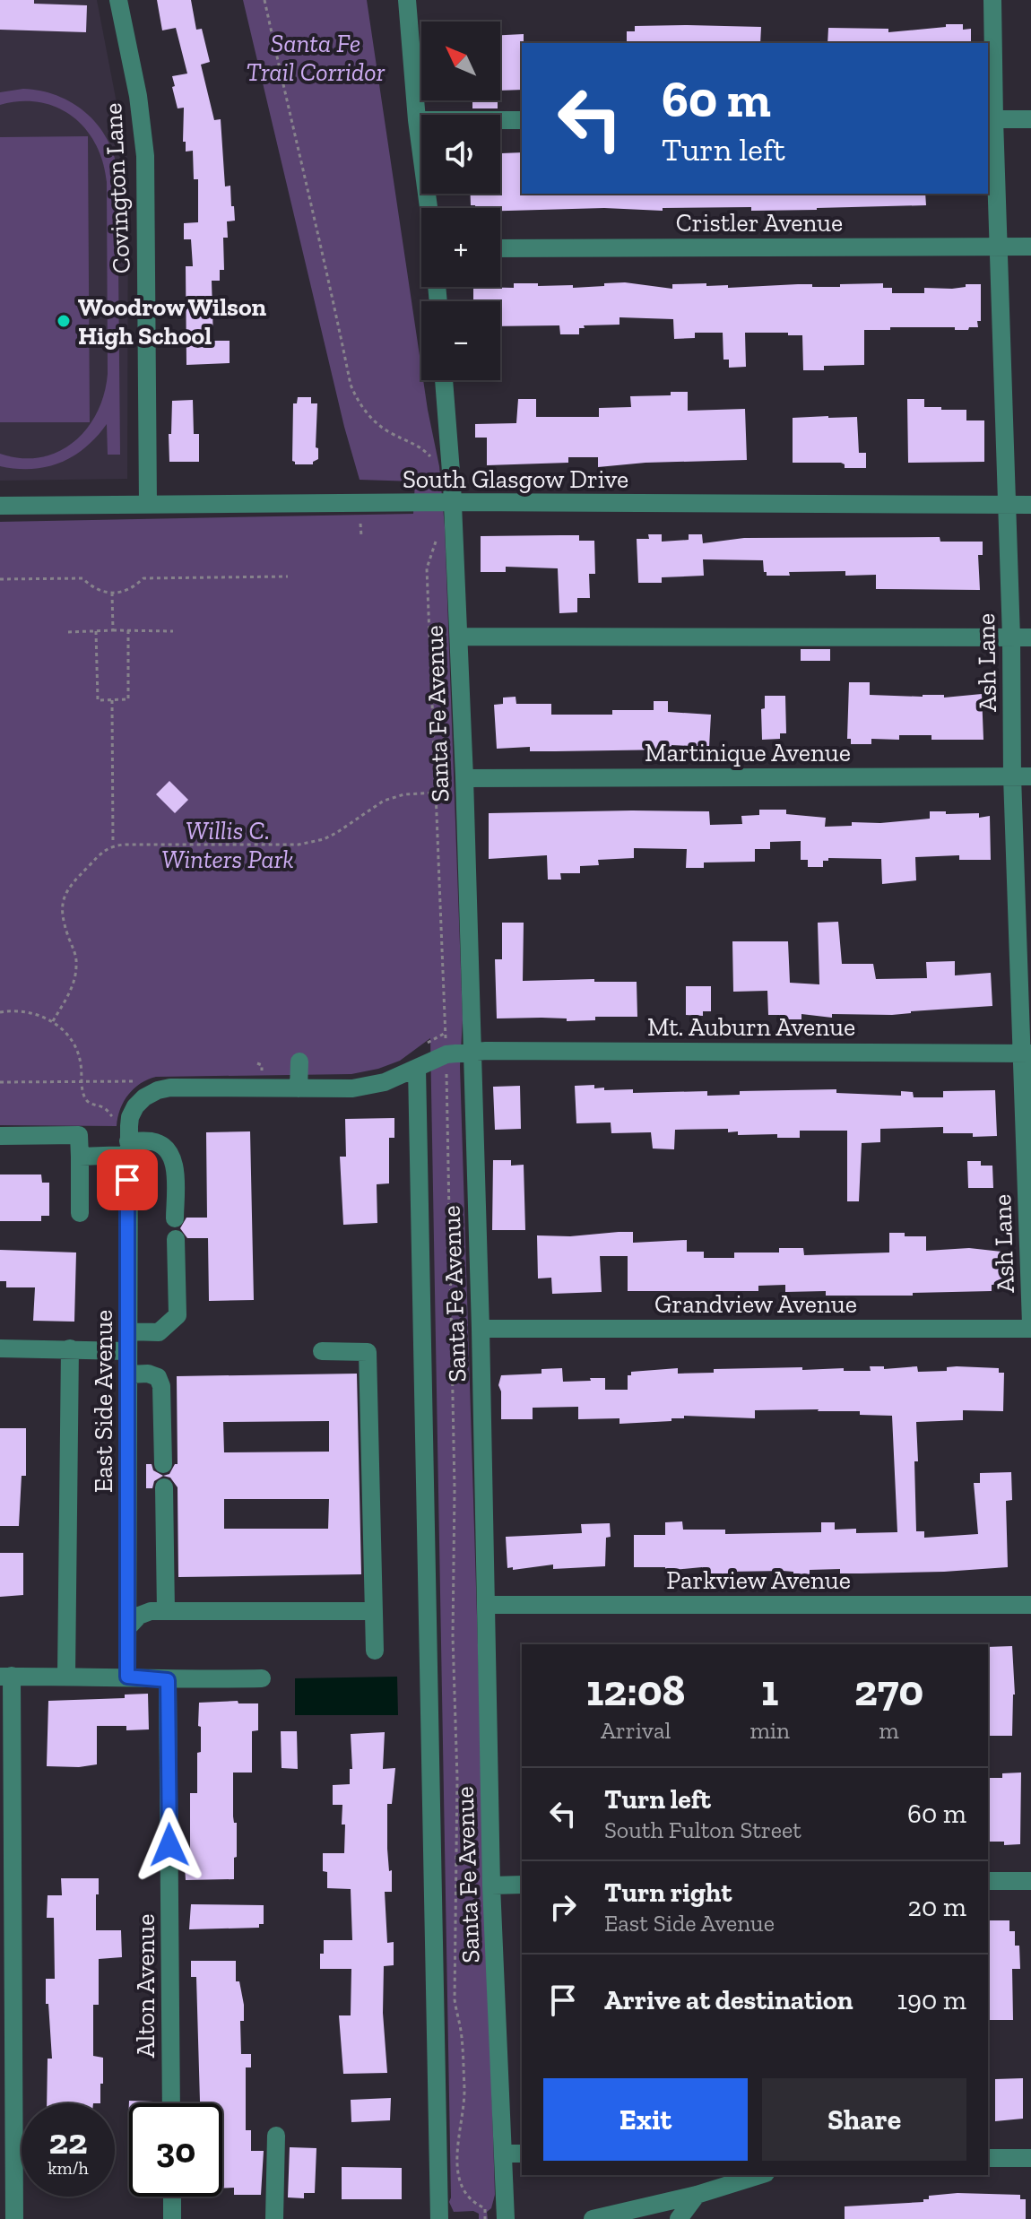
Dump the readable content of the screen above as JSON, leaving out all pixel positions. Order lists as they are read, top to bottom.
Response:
{
  "streets": {
    "street": [
      "Covington Lane",
      "Cristler Avenue",
      "South Glasgow Drive",
      "Ash Lane",
      "Santa Fe Avenue",
      "Martinique Avenue",
      "Mt. Auburn Avenue",
      "Grandview Avenue",
      "East Side Avenue",
      "Parkview Avenue",
      "Alton Avenue"
    ]
  },
  "crossings": [
    ["Covington Lane", "South Glasgow Drive"],
    ["Cristler Avenue", "Ash Lane"],
    ["South Glasgow Drive", "Ash Lane"],
    ["South Glasgow Drive", "Santa Fe Avenue"],
    ["Ash Lane", "Martinique Avenue"],
    ["Ash Lane", "Mt. Auburn Avenue"],
    ["Ash Lane", "Grandview Avenue"],
    ["Santa Fe Avenue", "Martinique Avenue"],
    ["Santa Fe Avenue", "Mt. Auburn Avenue"],
    ["Santa Fe Avenue", "Grandview Avenue"],
    ["Santa Fe Avenue", "Parkview Avenue"],
    ["Mt. Auburn Avenue", "East Side Avenue"]
  ],
  "parks": ["Santa Fe Trail Corridor", "Willis C. Winters Park"],
  "places": ["Woodrow Wilson High School"],
  "north": "top left",
  "page": {
    "map_buttons": ["+", "−"],
    "turn": ["60 m", "Turn left"],
    "eta": [
      "12:08",
      "Arrival",
      "1",
      "min",
      "270",
      "m"
    ],
    "list": [
      {
        "name": "Turn left",
        "note": "South Fulton Street",
        "value": "60 m"
      },
      {
        "name": "Turn right",
        "note": "East Side Avenue",
        "value": "20 m"
      },
      {
        "name": "Arrive at destination",
        "value": "190 m"
      }
    ],
    "buttons": ["Exit", "Share"],
    "speed": "22 km/h",
    "limit": "30"
  }
}
